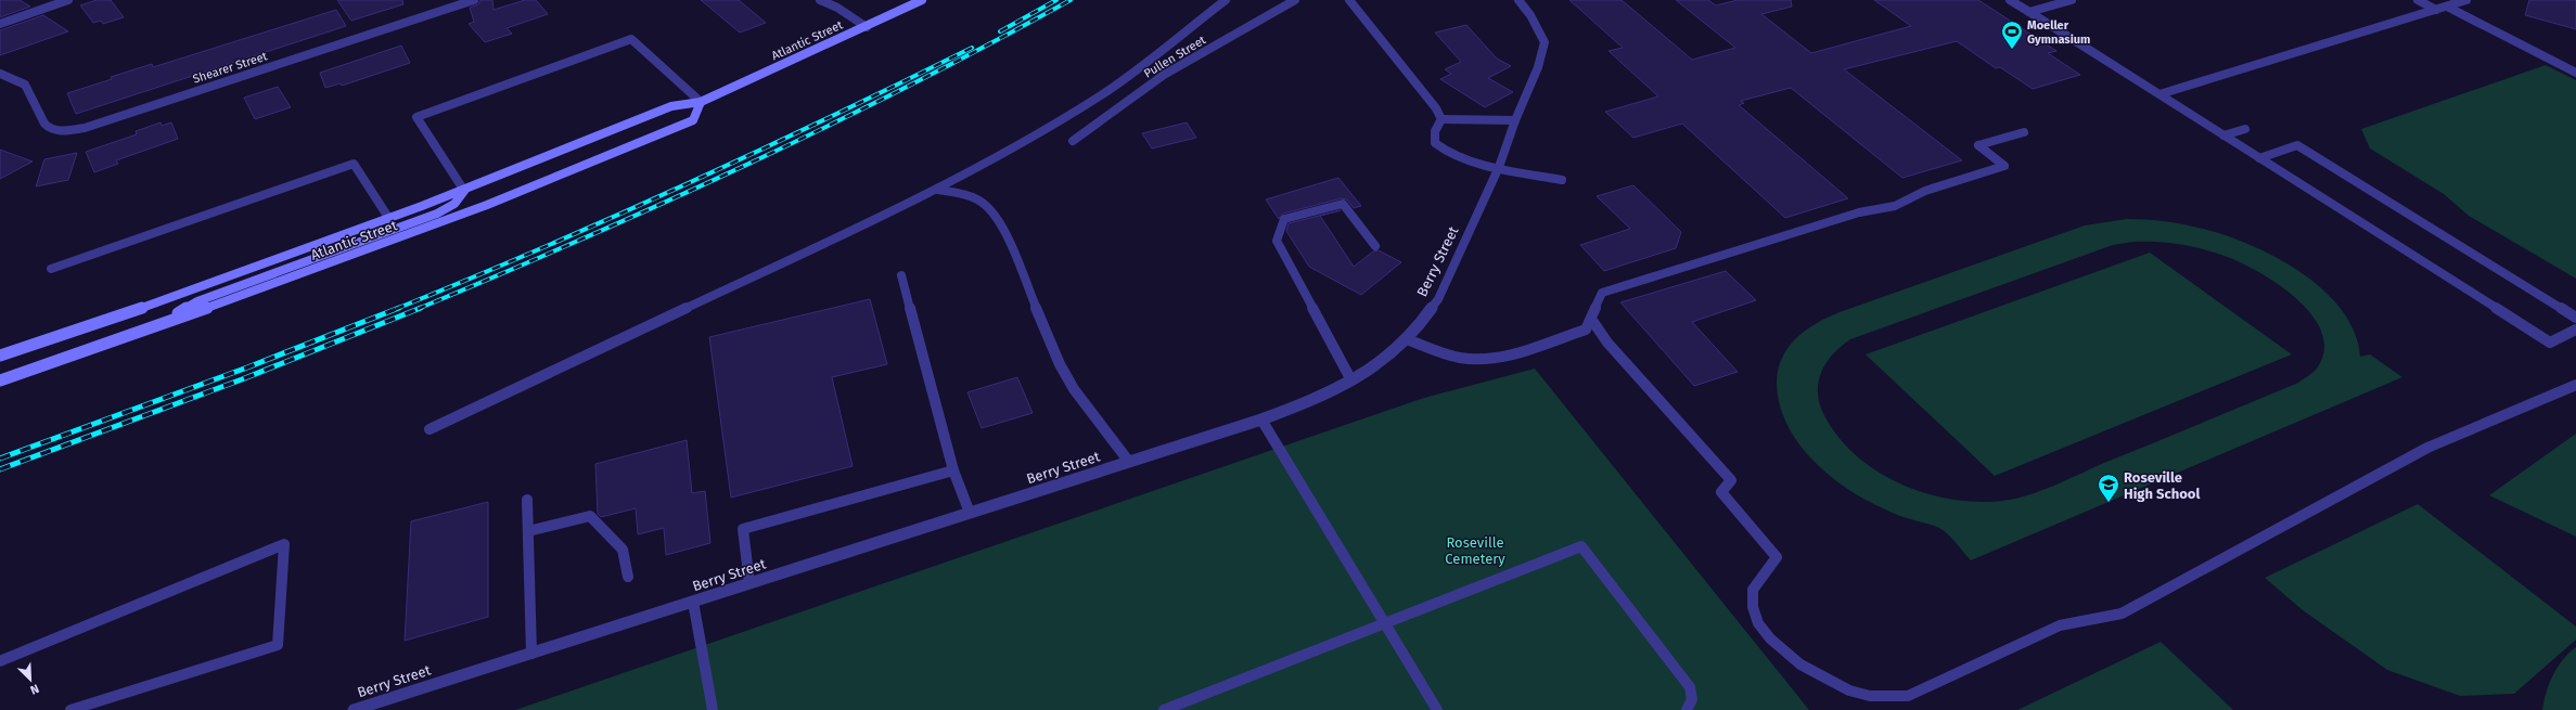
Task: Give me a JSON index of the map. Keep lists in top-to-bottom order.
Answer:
{
  "streets": {
    "main road": ["Atlantic Street"],
    "street": ["Pullen Street", "Shearer Street", "Berry Street"]
  },
  "parks": ["Roseville Cemetery"],
  "places": {
    "sports": ["Moeller Gymnasium"],
    "school or university": ["Roseville High School"]
  },
  "north": "bottom right"
}
